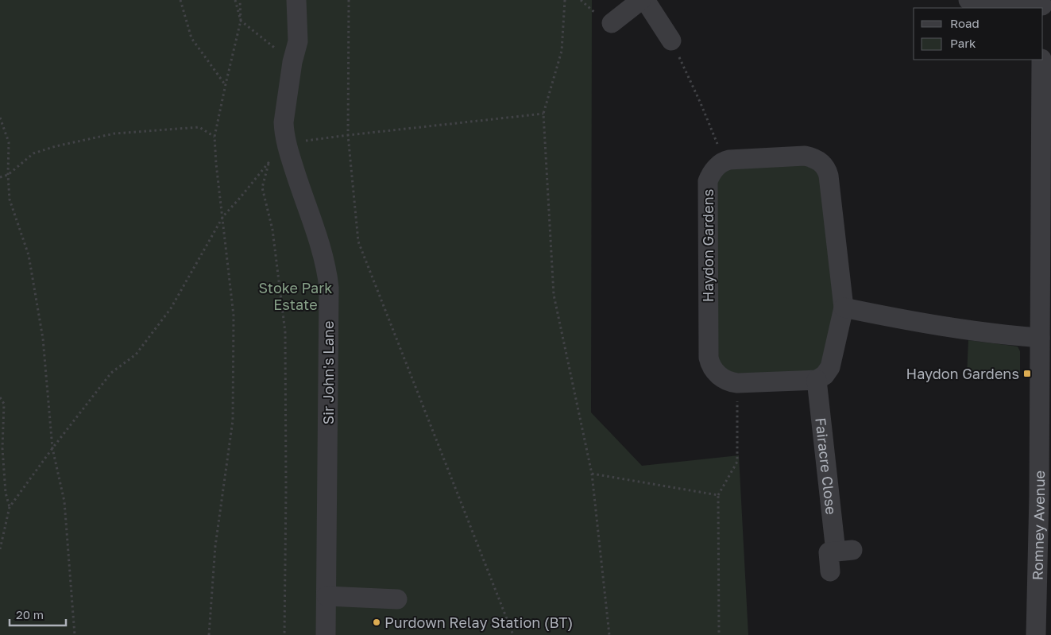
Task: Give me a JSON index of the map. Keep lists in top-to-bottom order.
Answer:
{
  "streets": {
    "street": [
      "Haydon Gardens",
      "Sir John's Lane",
      "Fairacre Close",
      "Romney Avenue"
    ]
  },
  "crossings": [
    ["Haydon Gardens", "Fairacre Close"]
  ],
  "parks": ["Stoke Park Estate"],
  "places": {
    "transit": ["Haydon Gardens"],
    "other": ["Purdown Relay Station (BT)"]
  },
  "legend": ["Road", "Park"],
  "scale_bar": "20 m"
}
